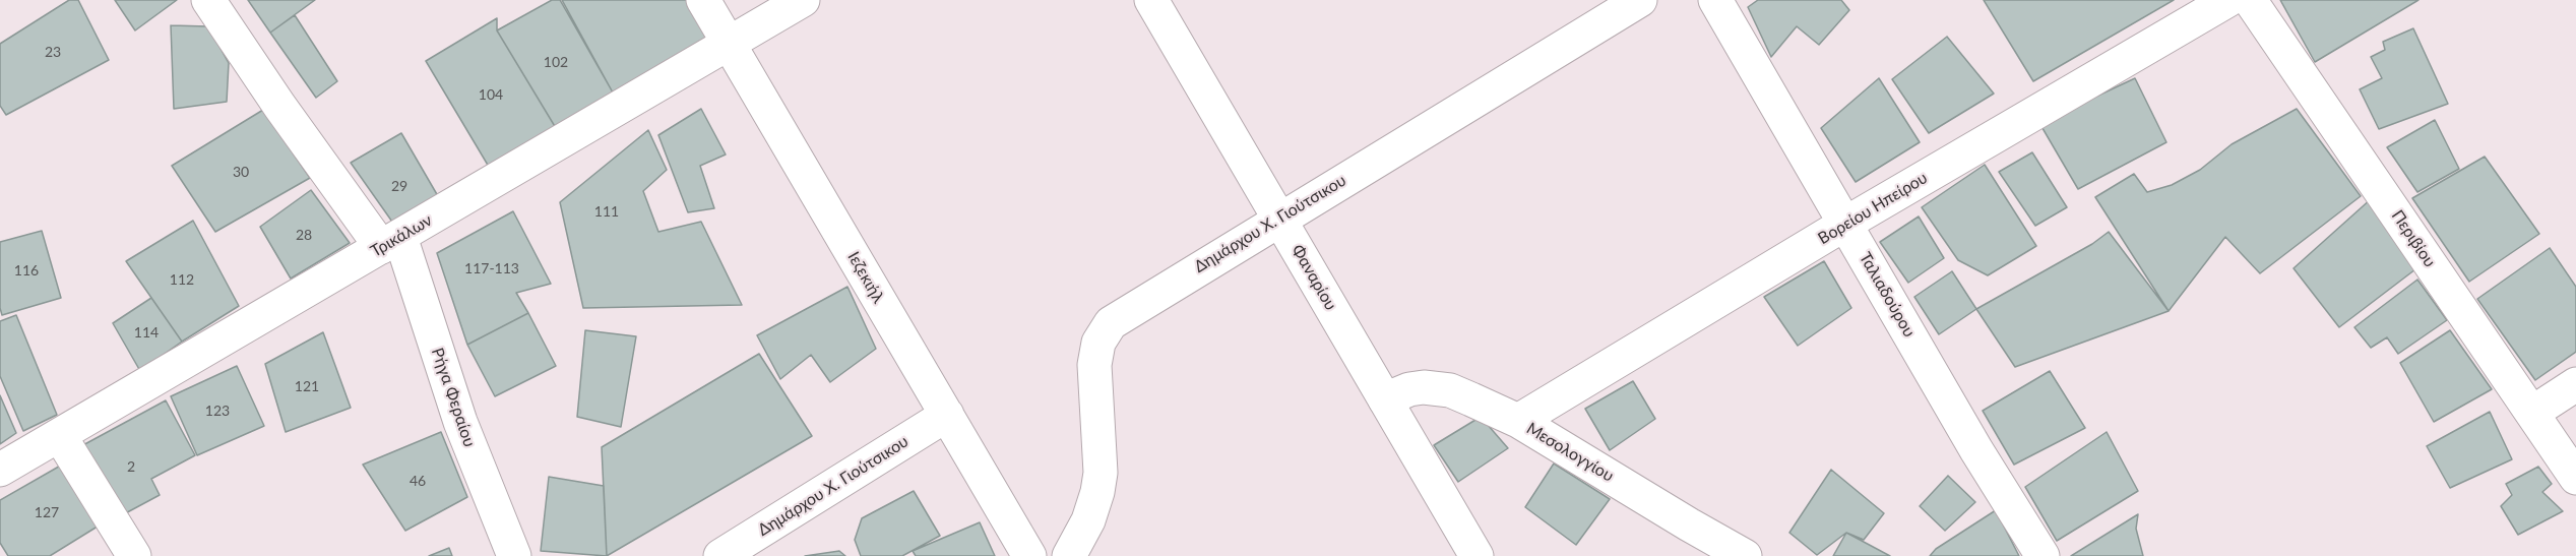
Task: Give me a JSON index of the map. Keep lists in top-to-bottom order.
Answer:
{
  "streets": {
    "street": [
      "Βορείου Ηπείρου",
      "Δημάρχου Χ. Γιούτσικου",
      "Τρικάλων",
      "Περιβίου",
      "Ιεζεκιήλ",
      "Φαναρίου",
      "Ταλιαδούρου",
      "Ρήγα Φεραίου",
      "Μεσολογγίου"
    ]
  },
  "crossings": [
    ["Βορείου Ηπείρου", "Ταλιαδούρου"],
    ["Βορείου Ηπείρου", "Μεσολογγίου"],
    ["Δημάρχου Χ. Γιούτσικου", "Ιεζεκιήλ"],
    ["Δημάρχου Χ. Γιούτσικου", "Φαναρίου"],
    ["Τρικάλων", "Ιεζεκιήλ"],
    ["Τρικάλων", "Ρήγα Φεραίου"],
    ["Φαναρίου", "Μεσολογγίου"]
  ],
  "house_numbers": [
    "23",
    "102",
    "104",
    "30",
    "29",
    "111",
    "28",
    "117-113",
    "116",
    "112",
    "114",
    "121",
    "123",
    "2",
    "46",
    "127"
  ]
}
